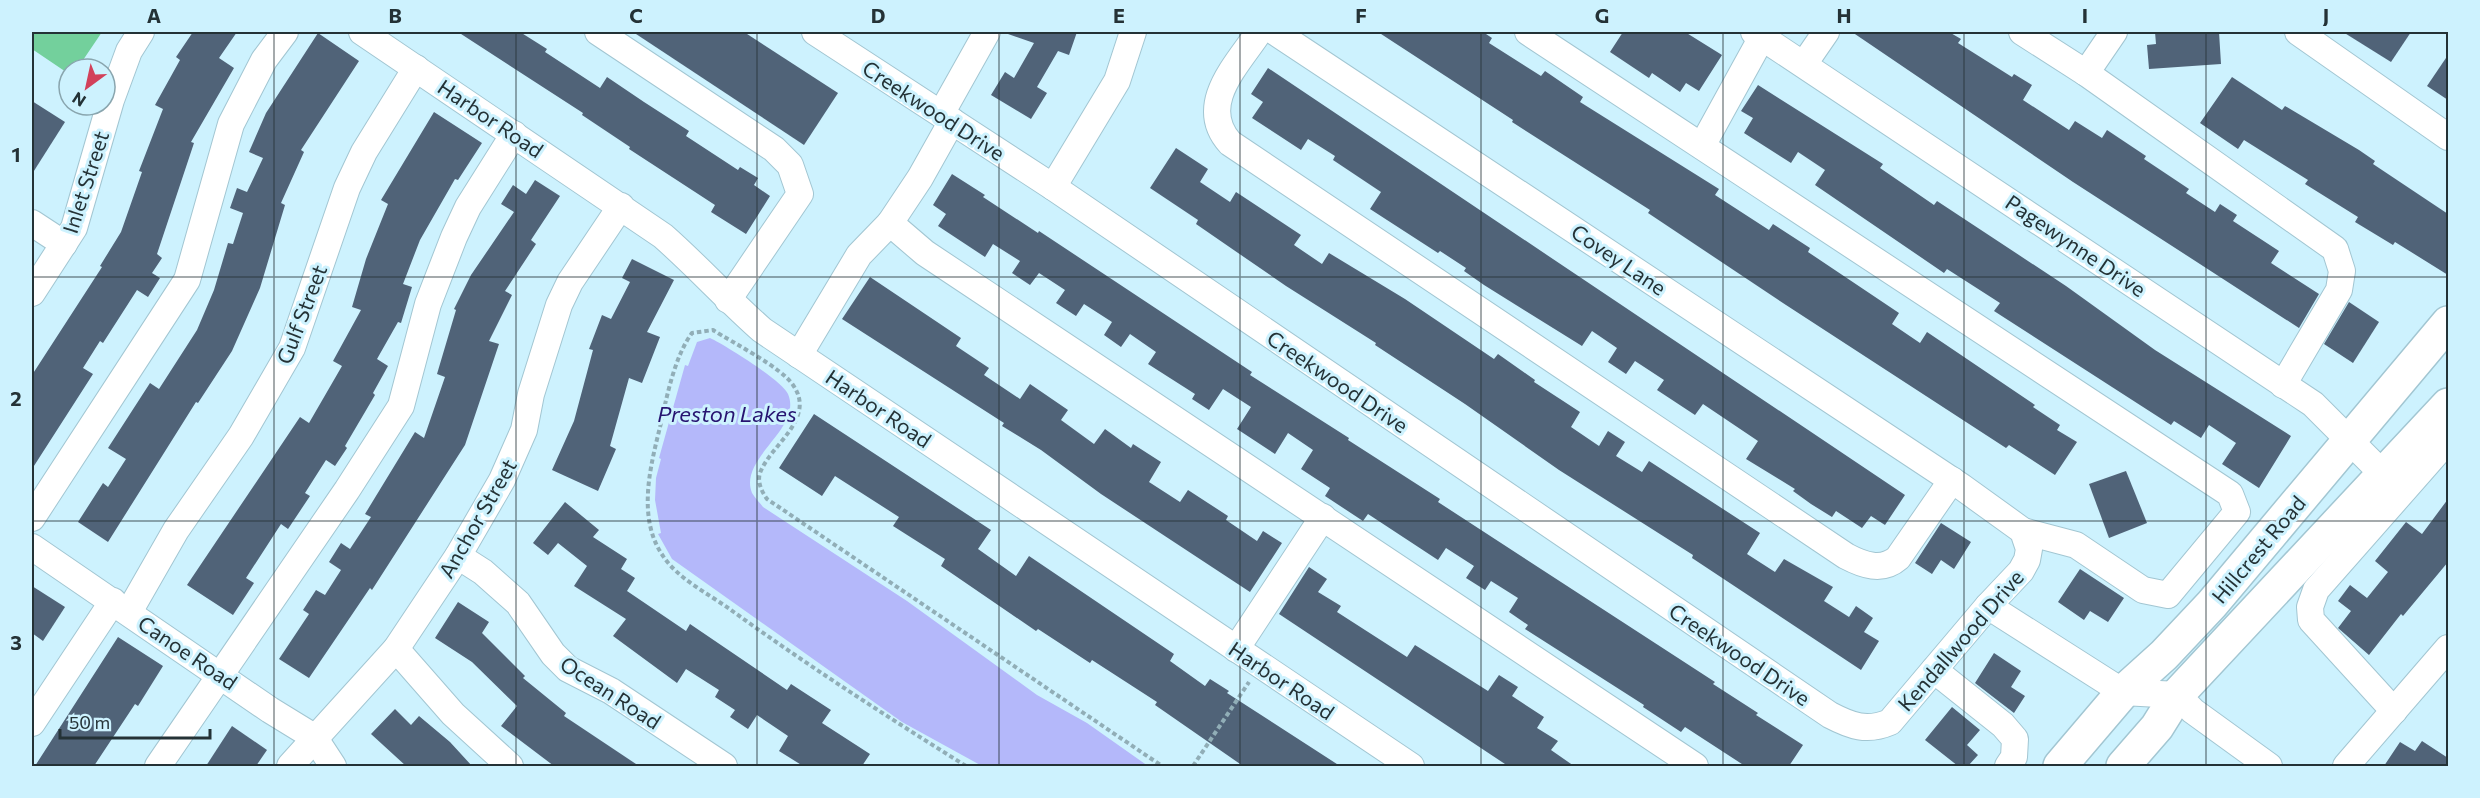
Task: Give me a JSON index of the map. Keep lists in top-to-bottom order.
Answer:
{
  "streets": {
    "main road": ["Hillcrest Road"],
    "street": [
      "Creekwood Drive",
      "Harbor Road",
      "Inlet Street",
      "Pagewynne Drive",
      "Covey Lane",
      "Gulf Street",
      "Anchor Street",
      "Kendallwood Drive",
      "Canoe Road",
      "Ocean Road"
    ]
  },
  "crossings": [
    ["Creekwood Drive", "Kendallwood Drive"],
    ["Harbor Road", "Gulf Street"],
    ["Harbor Road", "Anchor Street"],
    ["Pagewynne Drive", "Hillcrest Road"],
    ["Gulf Street", "Canoe Road"],
    ["Anchor Street", "Canoe Road"],
    ["Anchor Street", "Ocean Road"]
  ],
  "water": ["Preston Lakes"],
  "scale_bar": "50 m",
  "north": "bottom left",
  "grid": {
    "columns": [
      "A",
      "B",
      "C",
      "D",
      "E",
      "F",
      "G",
      "H",
      "I",
      "J"
    ],
    "rows": ["1", "2", "3"]
  }
}
